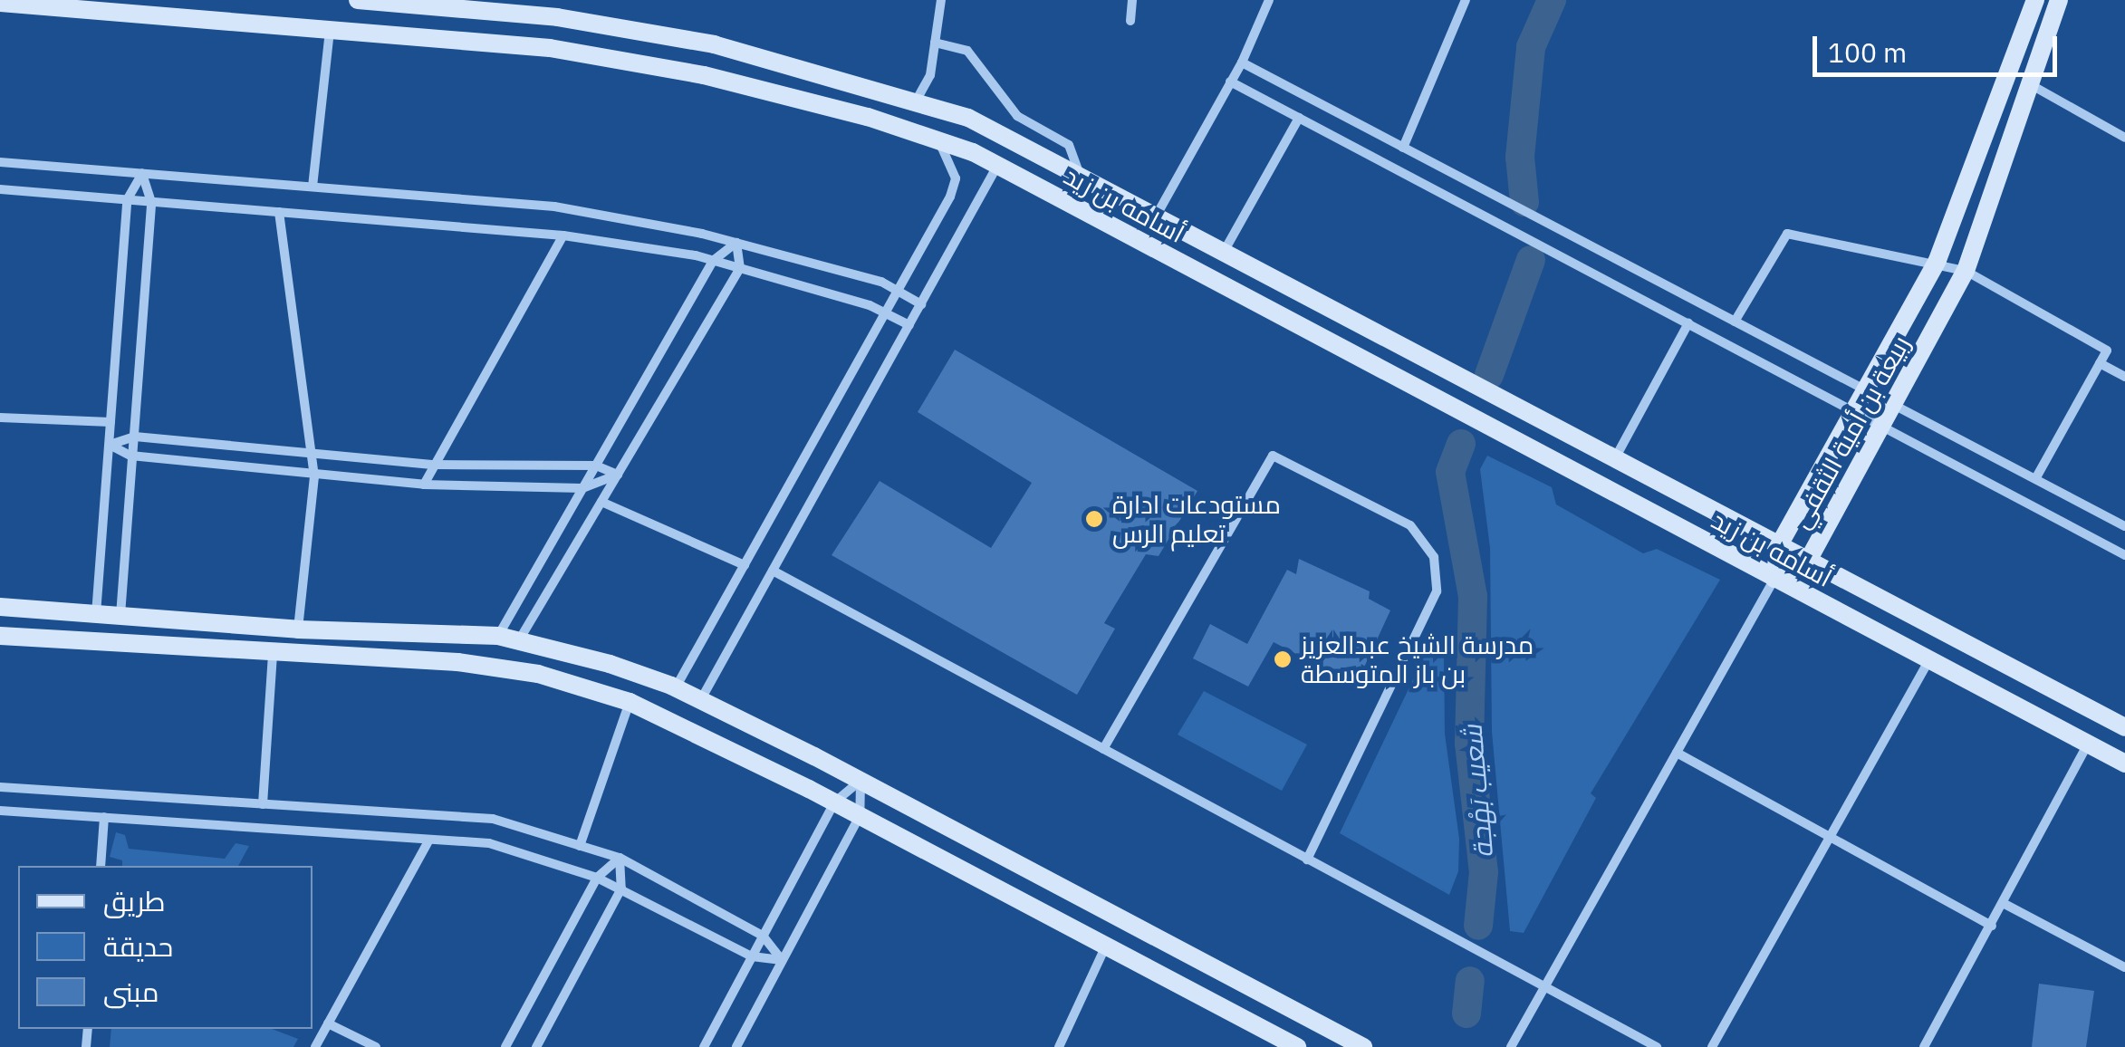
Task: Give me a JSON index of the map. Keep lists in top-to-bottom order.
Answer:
{
  "streets": {
    "street": ["أسامه بن زيد", "ربيعة بن أمية الثقفي"]
  },
  "crossings": [
    ["أسامه بن زيد", "ربيعة بن أمية الثقفي"]
  ],
  "water": ["شعيب بَهْجة"],
  "places": ["مستودعات ادارة تعليم الرس", "مدرسة الشيخ عبدالعزيز بن باز المتوسطة"],
  "legend": ["طريق", "حديقة", "مبنى"],
  "scale_bar": "100 m"
}
